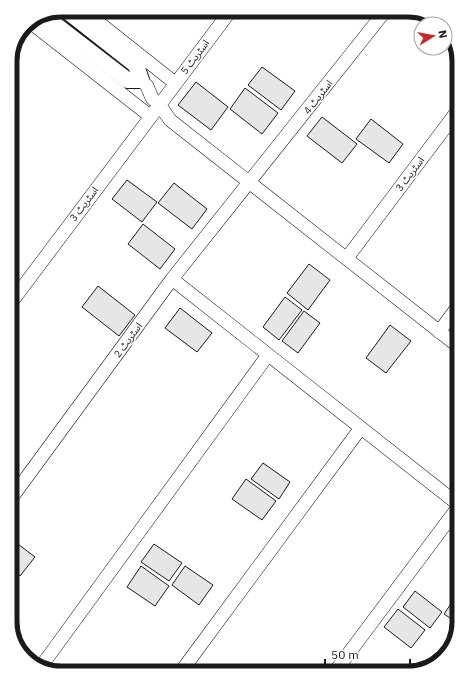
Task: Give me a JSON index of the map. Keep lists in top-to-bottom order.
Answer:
{
  "streets": {
    "street": [
      "اسٹریٹ 5",
      "اسٹریٹ 4",
      "اسٹریٹ 3",
      "اسٹریٹ 2"
    ]
  },
  "crossings": [
    ["اسٹریٹ 5", "اسٹریٹ 3"],
    ["اسٹریٹ 4", "اسٹریٹ 2"]
  ],
  "scale_bar": "50 m",
  "north": "right"
}
